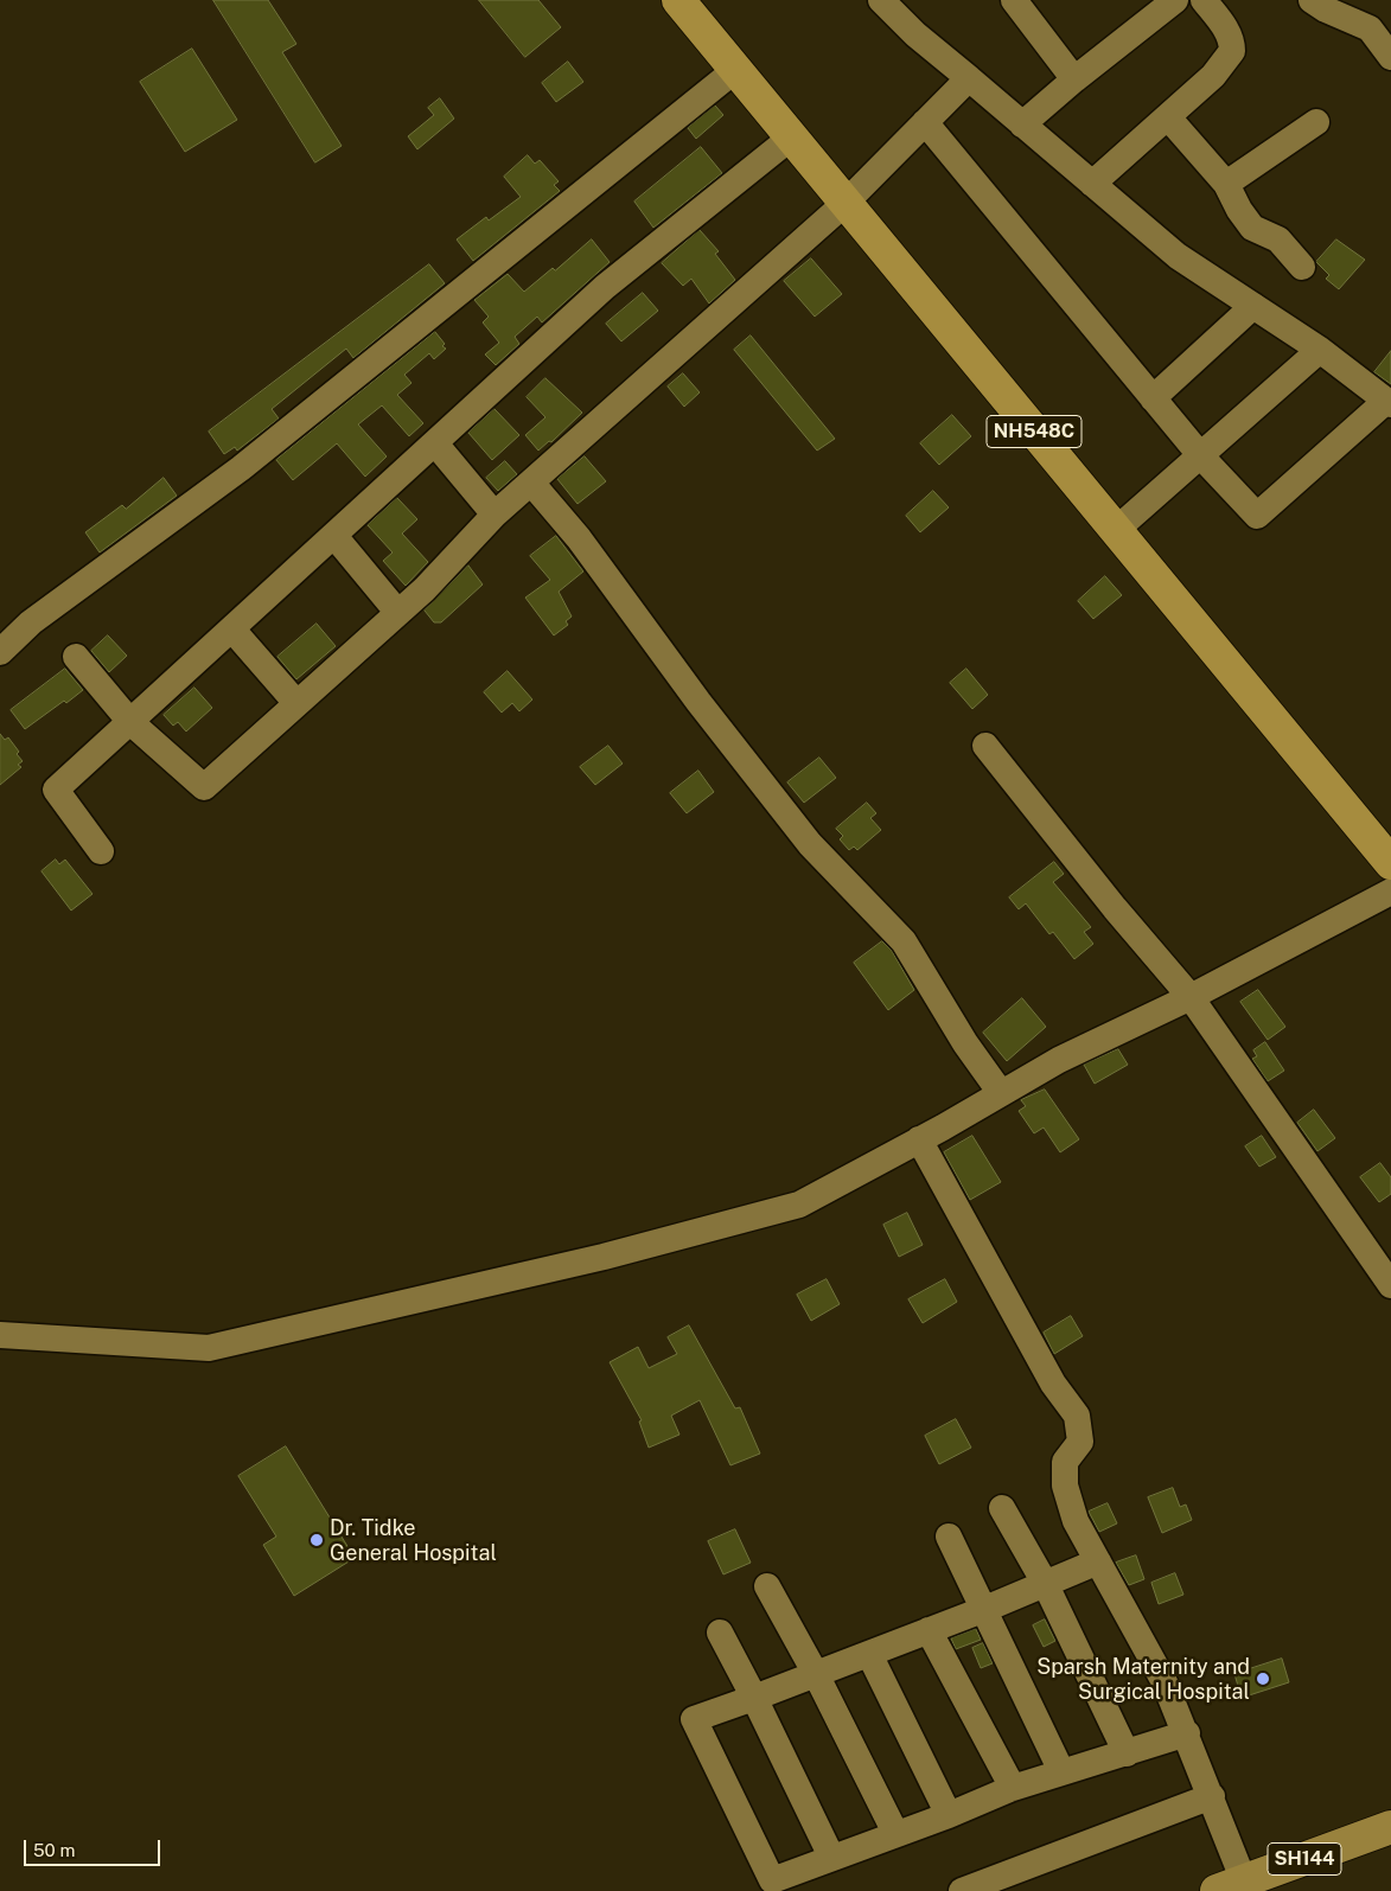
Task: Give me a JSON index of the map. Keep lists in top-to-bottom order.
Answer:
{
  "streets": {
    "highway": ["NH548C"],
    "main road": ["SH144"]
  },
  "places": ["Dr. Tidke General Hospital", "Sparsh Maternity and Surgical Hospital"],
  "scale_bar": "50 m"
}
